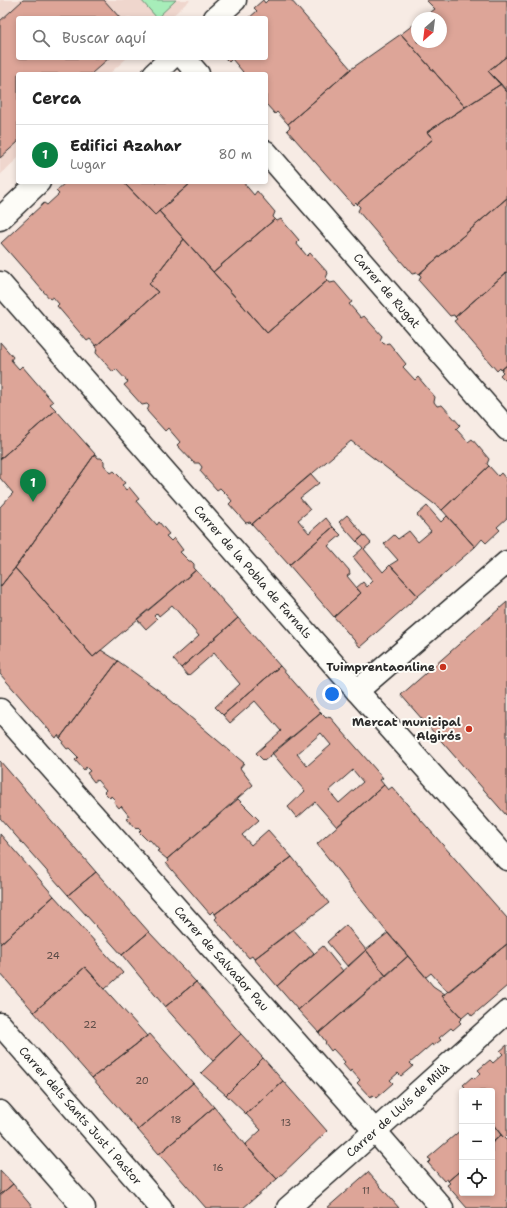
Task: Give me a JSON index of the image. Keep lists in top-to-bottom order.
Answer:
{
  "streets": {
    "street": [
      "Carrer de Rugat",
      "Carrer de la Pobla de Farnals",
      "Carrer de Salvador Pau",
      "Carrer de Lluís de Milà",
      "Carrer dels Sants Just i Pastor"
    ]
  },
  "crossings": [
    ["Carrer de Salvador Pau", "Carrer de Lluís de Milà"]
  ],
  "places": ["Tuimprentaonline", "Mercat municipal Algirós"],
  "house_numbers": [
    "24",
    "22",
    "20",
    "18",
    "13",
    "16",
    "11"
  ],
  "north": "bottom left",
  "page": {
    "search": "Buscar aquí",
    "heading": "Cerca",
    "list": [
      {
        "mark": "1",
        "name": "Edifici Azahar",
        "note": "Lugar",
        "value": "80 m"
      }
    ],
    "pins": "1",
    "map_buttons": ["+", "−"]
  }
}
